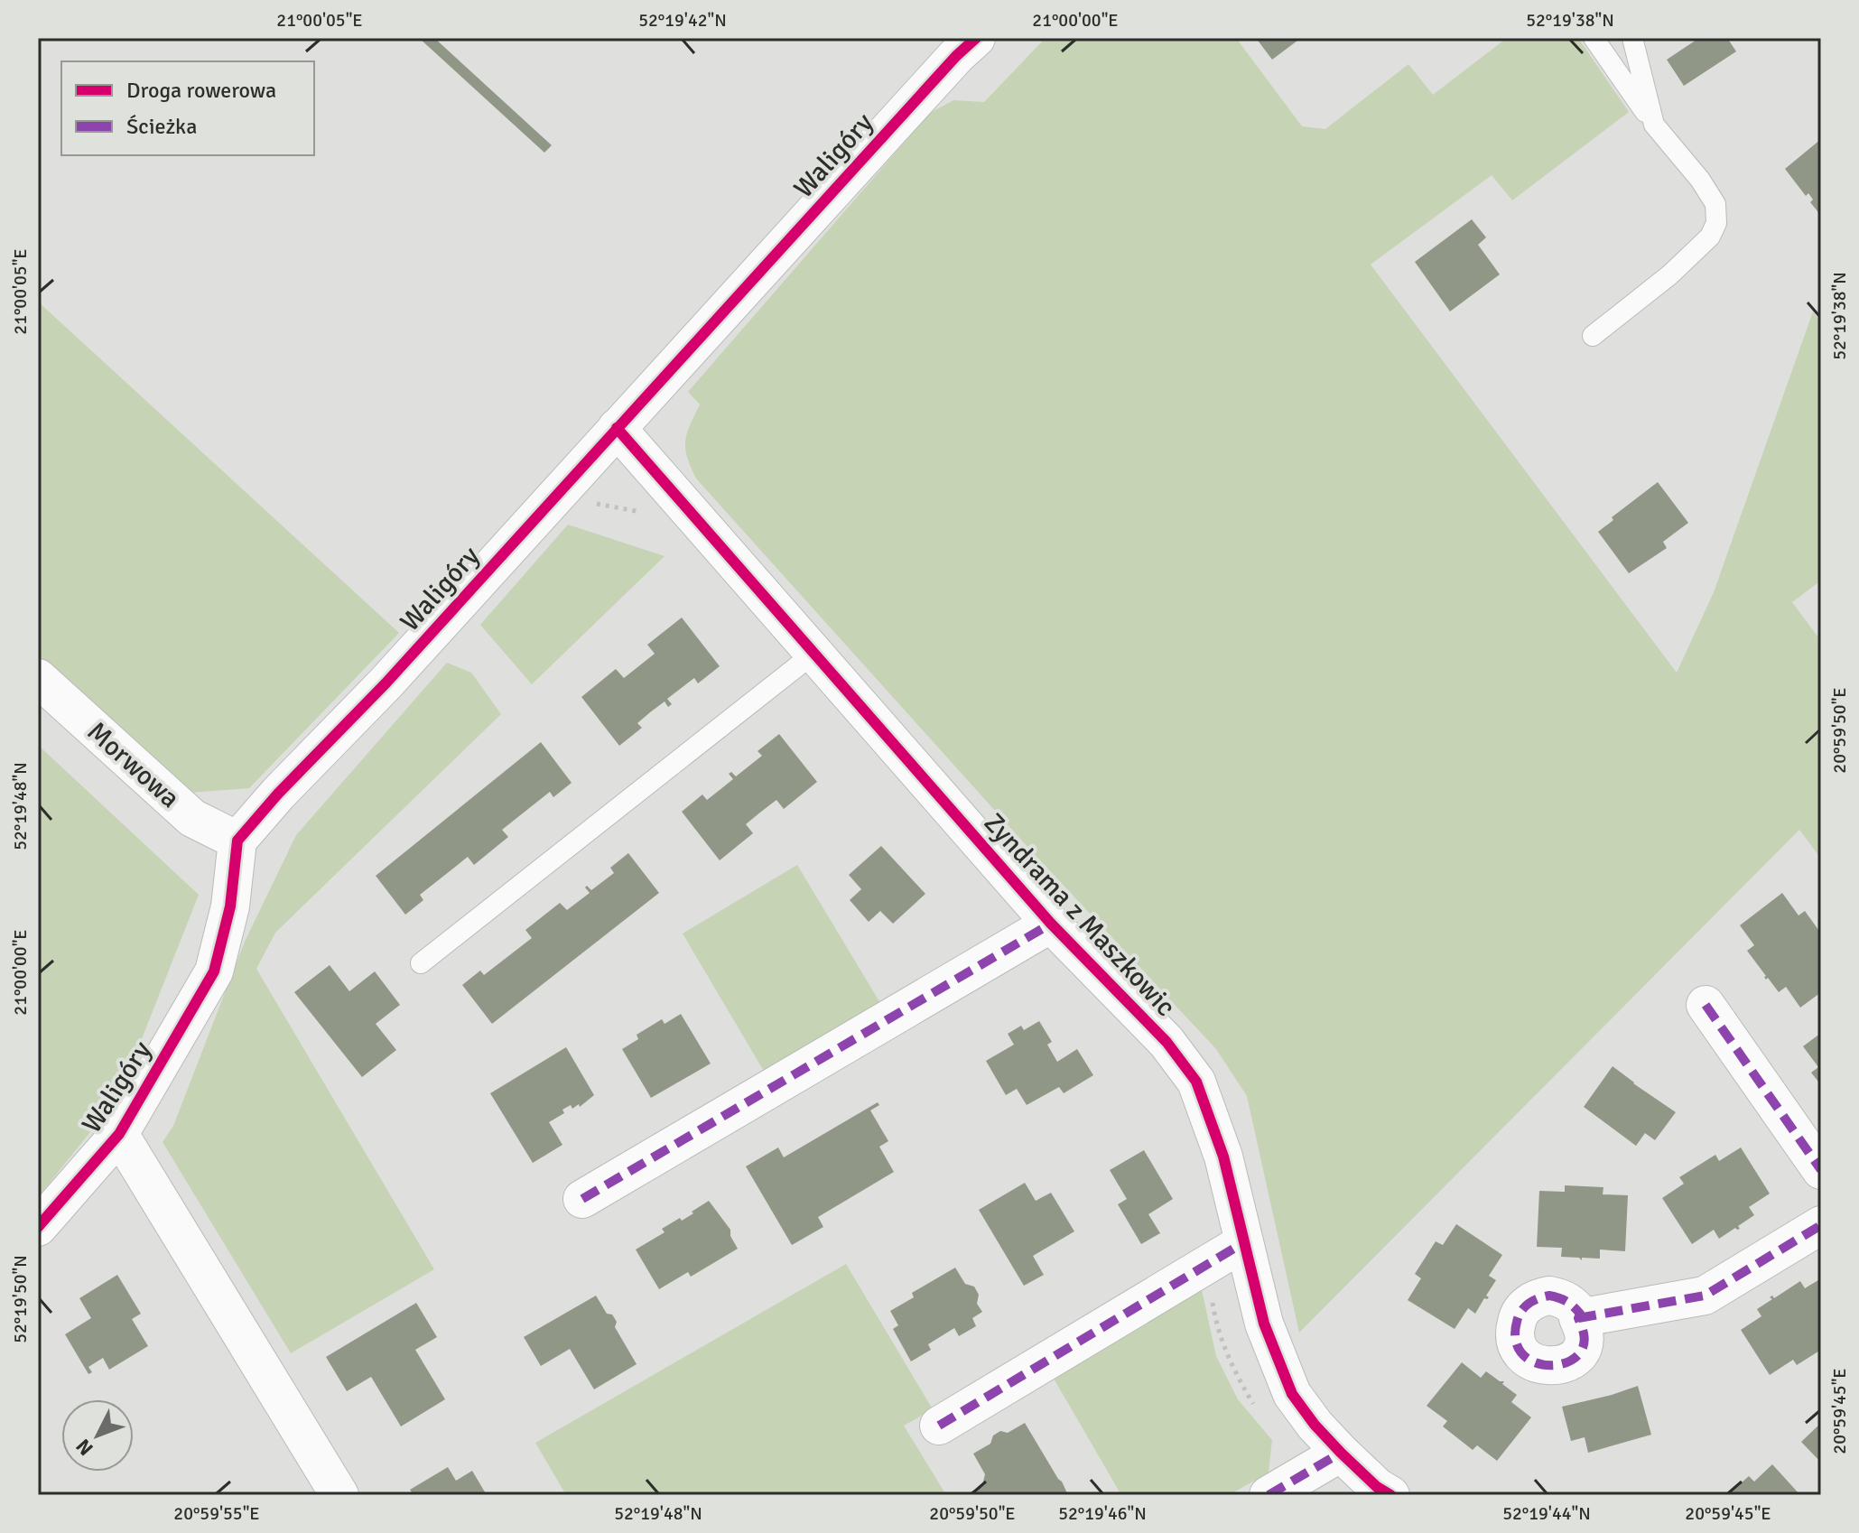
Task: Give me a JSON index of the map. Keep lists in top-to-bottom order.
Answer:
{
  "streets": {
    "street": ["Waligóry", "Morwowa", "Zyndrama z Maszkowic"]
  },
  "crossings": [
    ["Waligóry", "Morwowa"],
    ["Waligóry", "Zyndrama z Maszkowic"]
  ],
  "legend": ["Droga rowerowa", "Ścieżka"],
  "north": "bottom left",
  "coordinates": [
    "21°00'05\"E",
    "52°19'42\"N",
    "21°00'00\"E",
    "52°19'38\"N",
    "20°59'50\"E",
    "52°19'48\"N",
    "52°19'50\"N",
    "20°59'45\"E",
    "20°59'55\"E",
    "52°19'46\"N",
    "52°19'44\"N"
  ]
}
